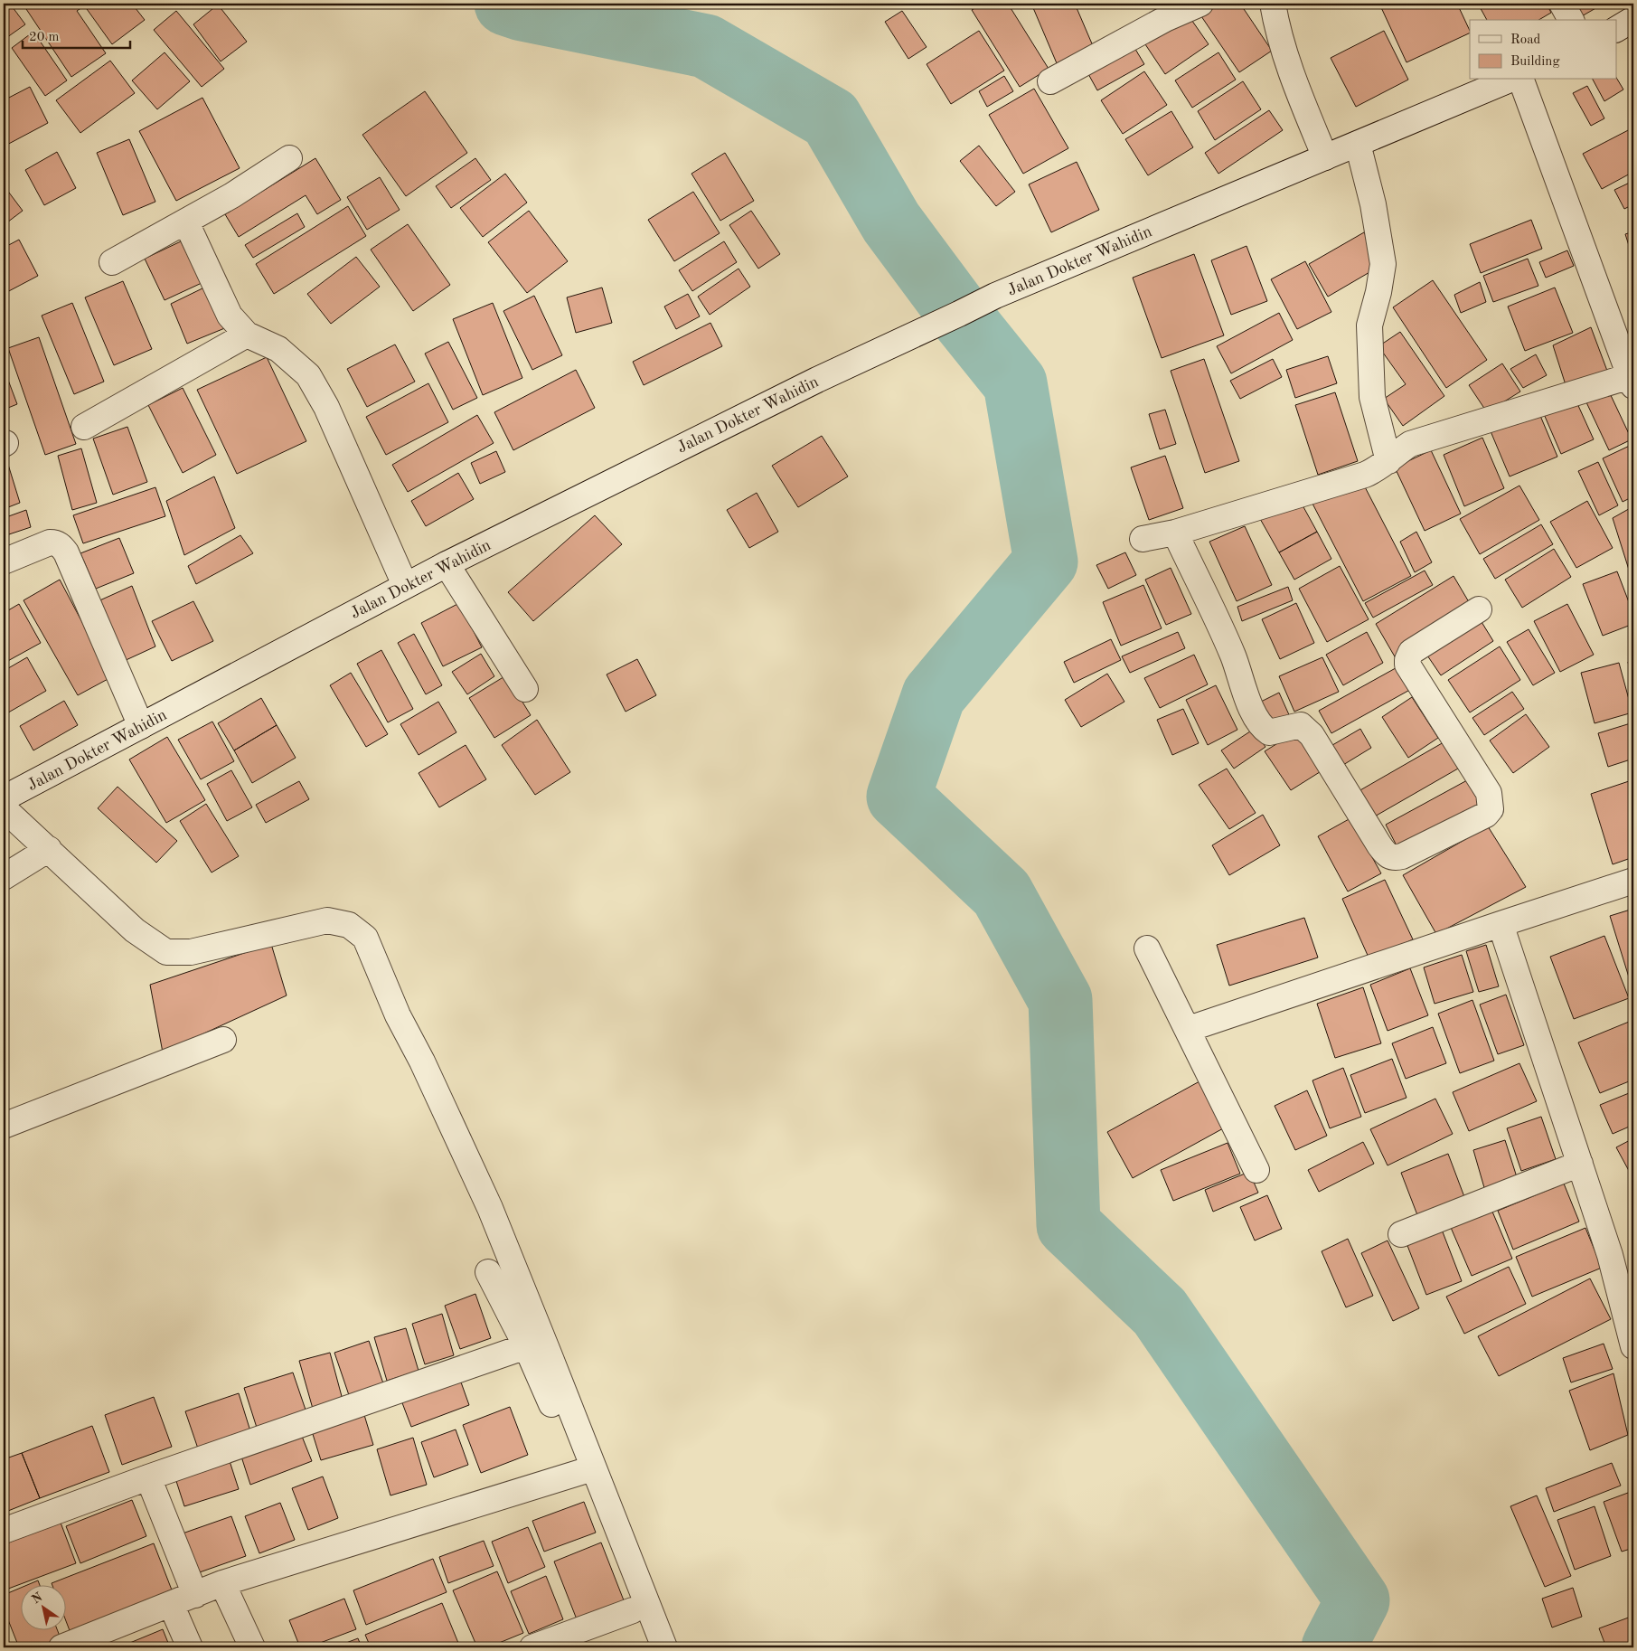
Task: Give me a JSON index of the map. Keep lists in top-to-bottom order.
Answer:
{
  "streets": {
    "street": ["Jalan Dokter Wahidin"]
  },
  "legend": ["Road", "Building"],
  "scale_bar": "20 m",
  "north": "top left"
}
